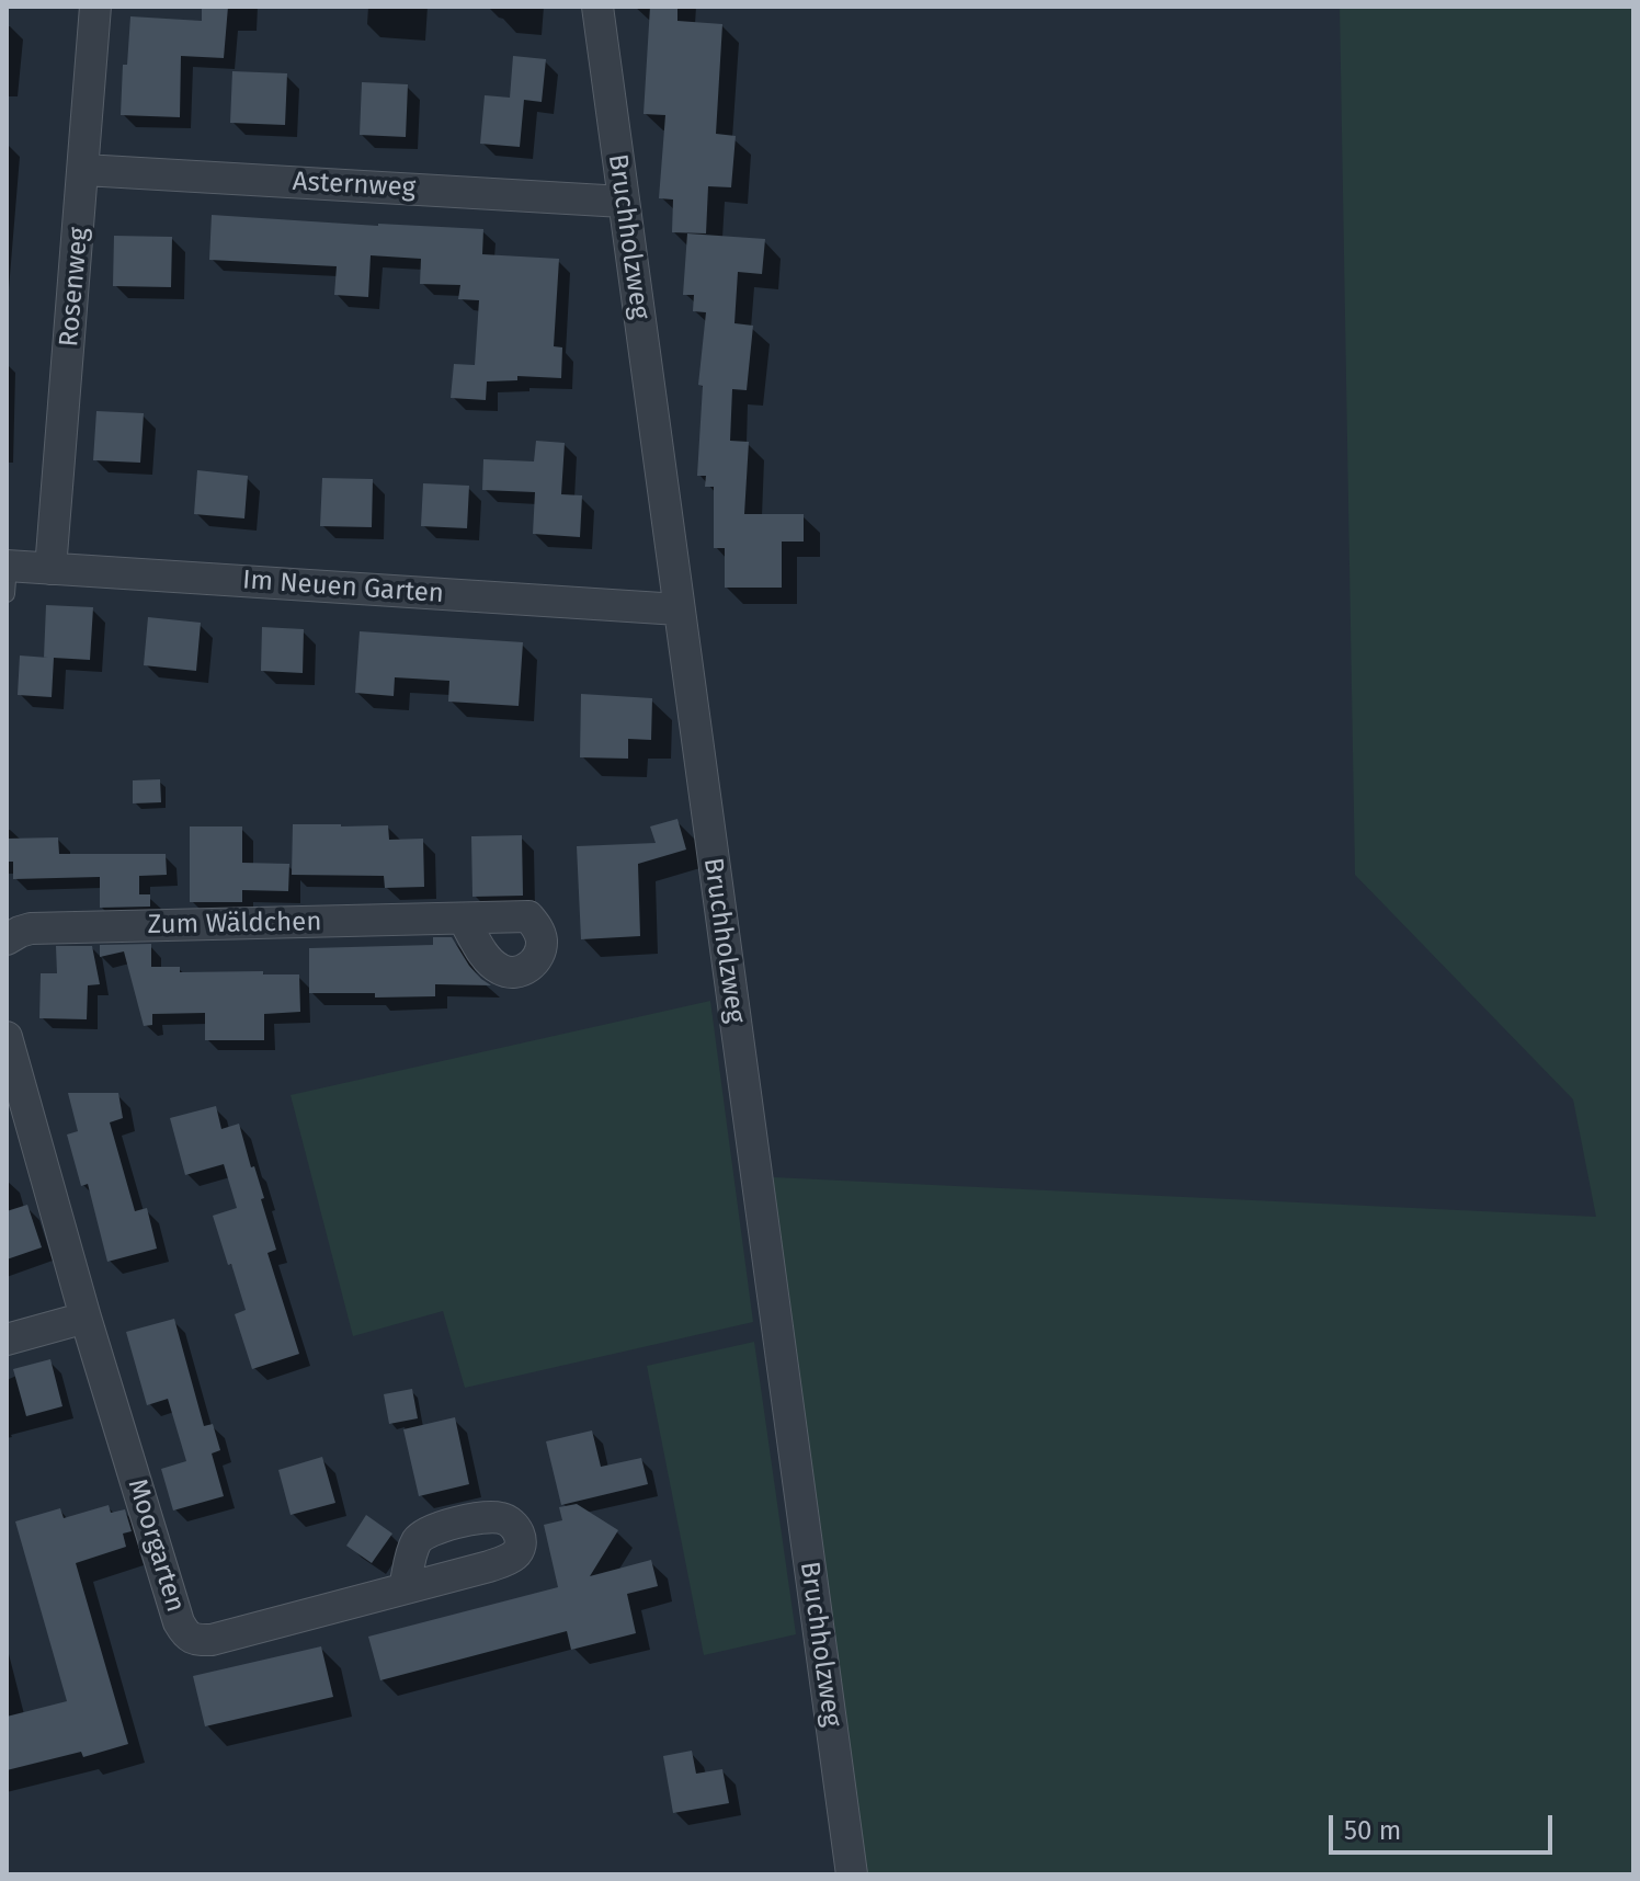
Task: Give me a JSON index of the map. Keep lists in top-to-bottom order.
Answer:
{
  "streets": {
    "street": [
      "Asternweg",
      "Bruchholzweg",
      "Rosenweg",
      "Im Neuen Garten",
      "Zum Wäldchen",
      "Moorgarten"
    ]
  },
  "crossings": [
    ["Asternweg", "Bruchholzweg"],
    ["Asternweg", "Rosenweg"],
    ["Bruchholzweg", "Im Neuen Garten"],
    ["Rosenweg", "Im Neuen Garten"]
  ],
  "scale_bar": "50 m"
}
